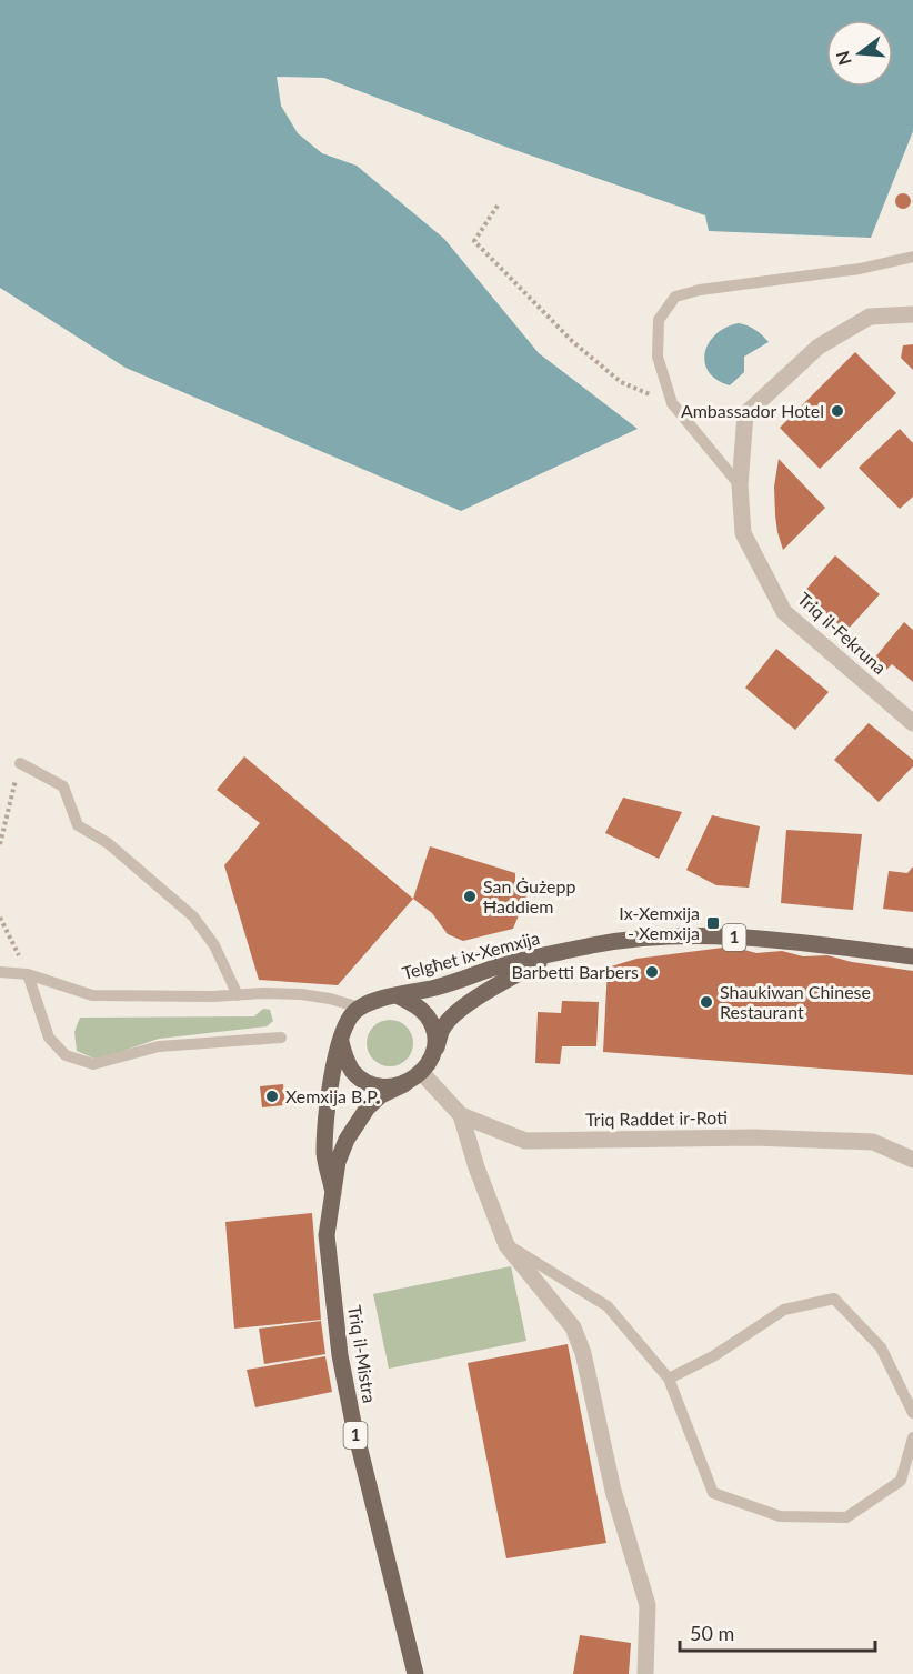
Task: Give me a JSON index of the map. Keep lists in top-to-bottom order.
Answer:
{
  "streets": {
    "main road": ["1", "Telgħet ix-Xemxija", "Triq il-Mistra"],
    "street": ["Triq il-Fekruna", "Triq Raddet ir-Roti"]
  },
  "crossings": [
    ["1", "Telgħet ix-Xemxija"],
    ["1", "Triq Raddet ir-Roti"],
    ["1", "Triq il-Mistra"],
    ["Telgħet ix-Xemxija", "Triq Raddet ir-Roti"],
    ["Telgħet ix-Xemxija", "Triq il-Mistra"],
    ["Triq Raddet ir-Roti", "Triq il-Mistra"]
  ],
  "places": {
    "other": [
      "Ambassador Hotel",
      "San Ġużepp Ħaddiem",
      "Barbetti Barbers",
      "Shaukiwan Chinese Restaurant",
      "Xemxija B.P."
    ],
    "transit": ["Ix-Xemxija - Xemxija"]
  },
  "scale_bar": "50 m",
  "north": "left"
}
